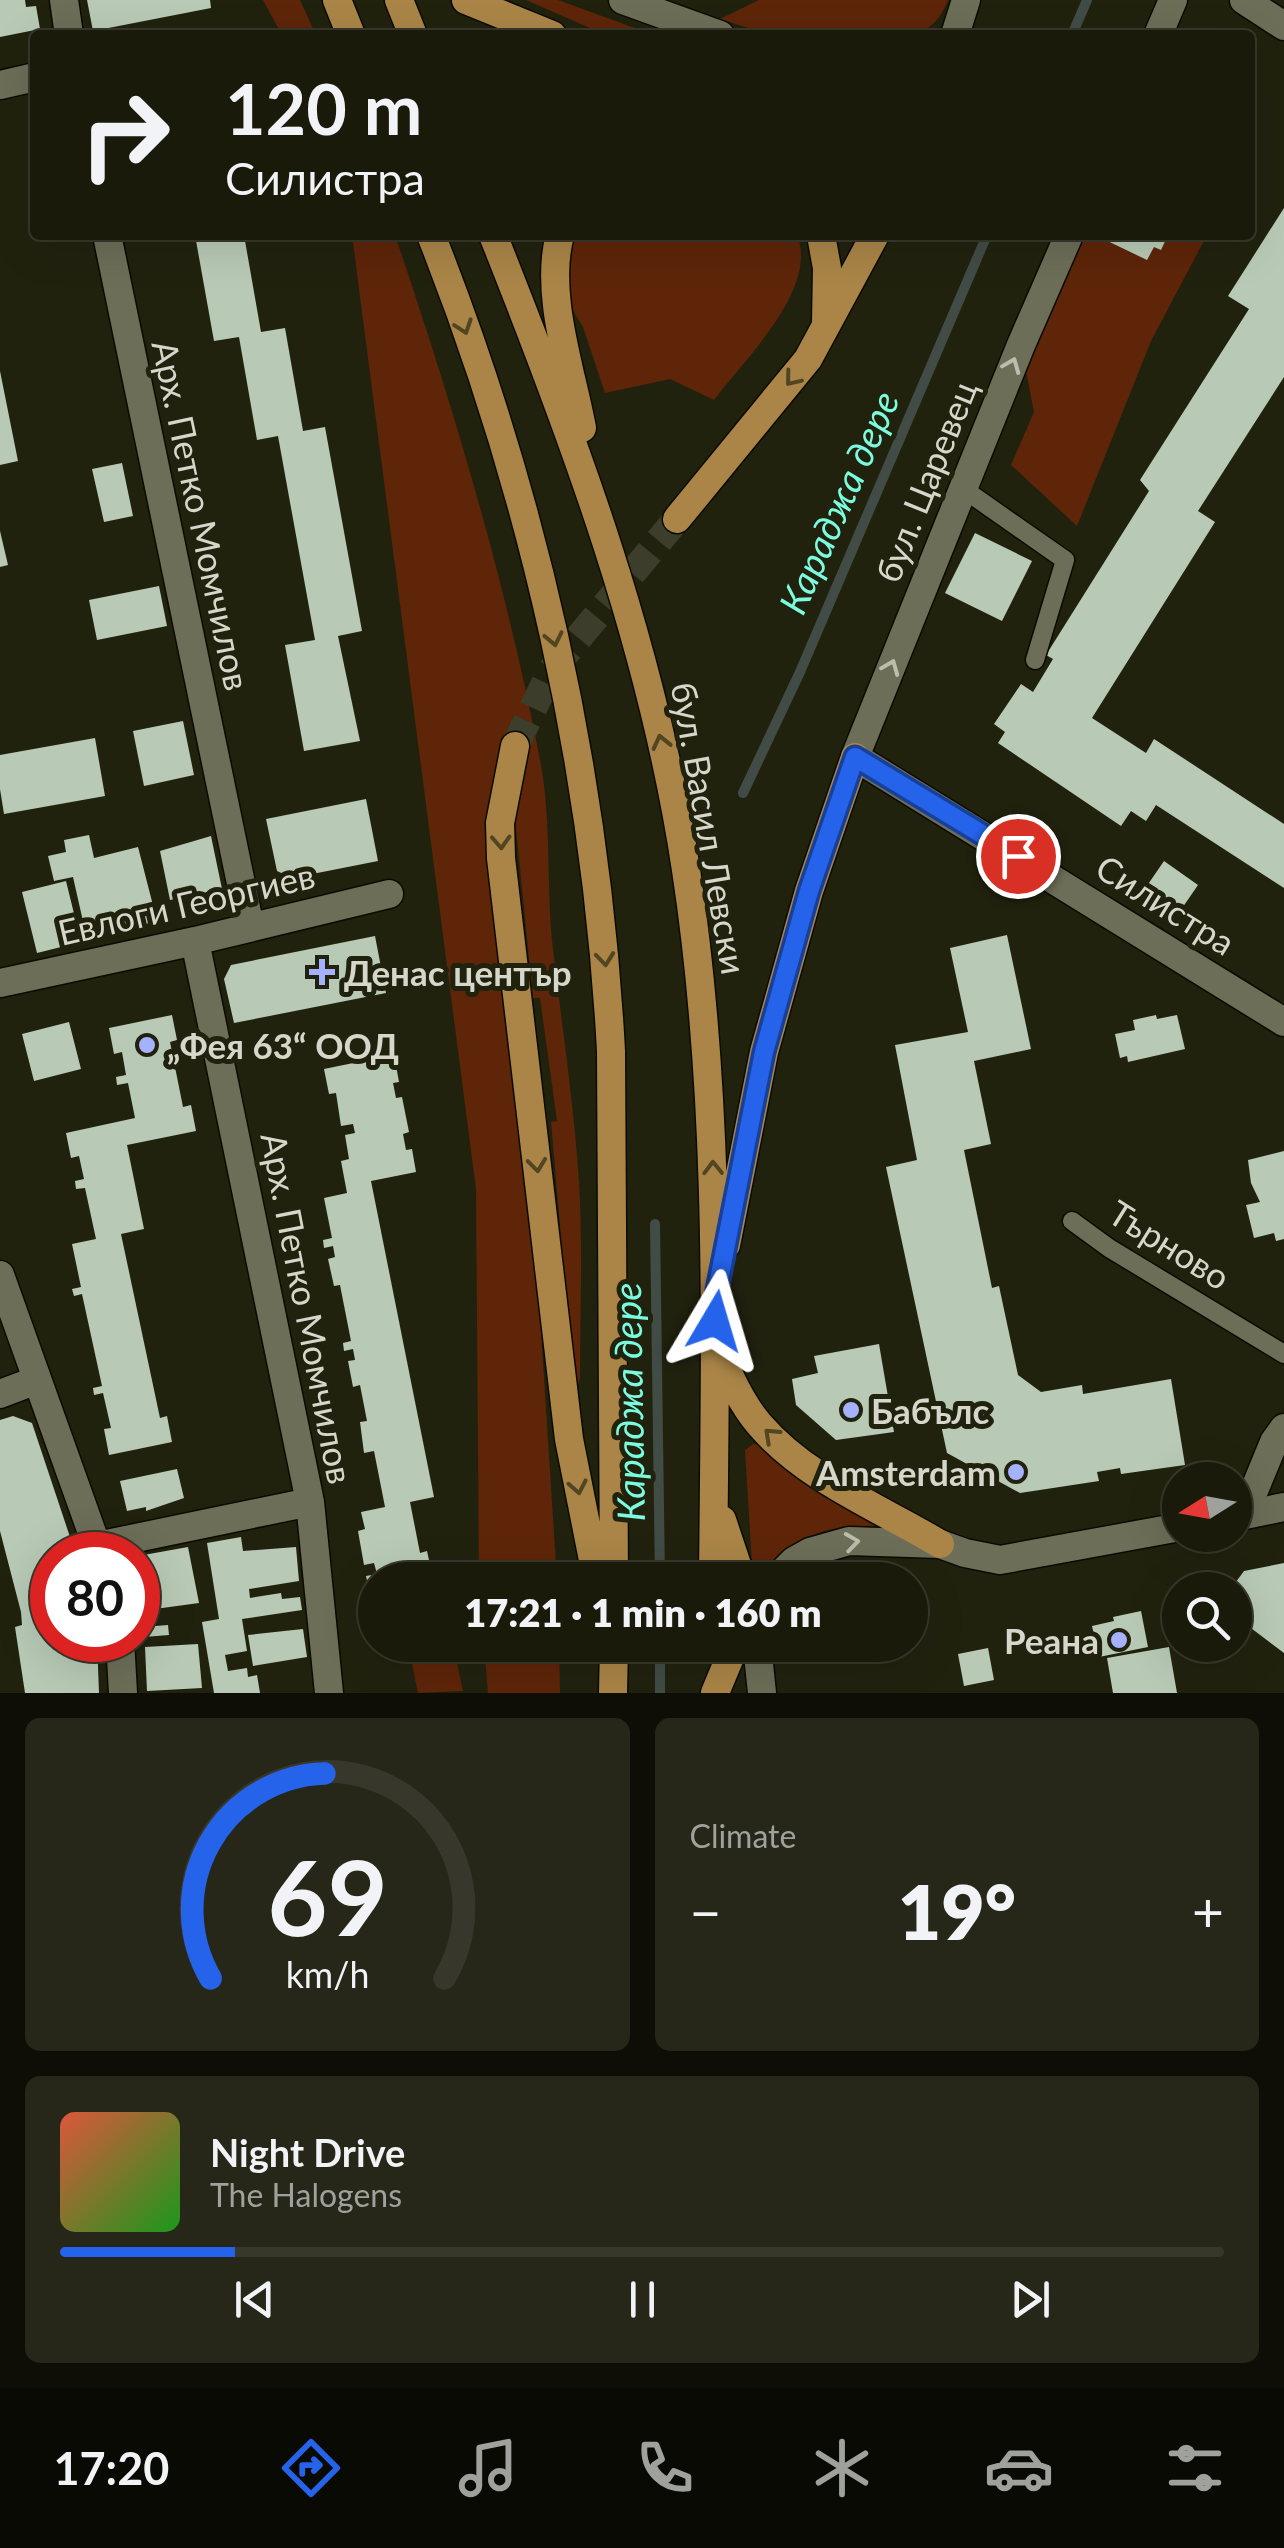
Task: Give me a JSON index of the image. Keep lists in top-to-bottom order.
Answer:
{
  "streets": {
    "highway": ["бул. Васил Левски"],
    "street": [
      "бул. Царевец",
      "Арх. Петко Момчилов",
      "Евлоги Георгиев",
      "Силистра"
    ],
    "lane": ["Търново"]
  },
  "crossings": [
    ["бул. Царевец", "Силистра"],
    ["Арх. Петко Момчилов", "Евлоги Георгиев"]
  ],
  "one_way": ["бул. Царевец"],
  "water": ["Караджа дере"],
  "places": {
    "health": ["Денас център"],
    "other": [
      "„Фея 63“ ООД",
      "Бабълс",
      "Amsterdam",
      "Реана"
    ]
  },
  "north": "left",
  "page": {
    "turn": ["120 m", "Силистра"],
    "limit": "80",
    "trip": "17:21 · 1 min · 160 m",
    "tile": "Climate",
    "heat": ["−", "19°", "+"],
    "song": ["Night Drive", "The Halogens"],
    "tabs": "17:20",
    "gauge": ["69", "km/h"]
  }
}
